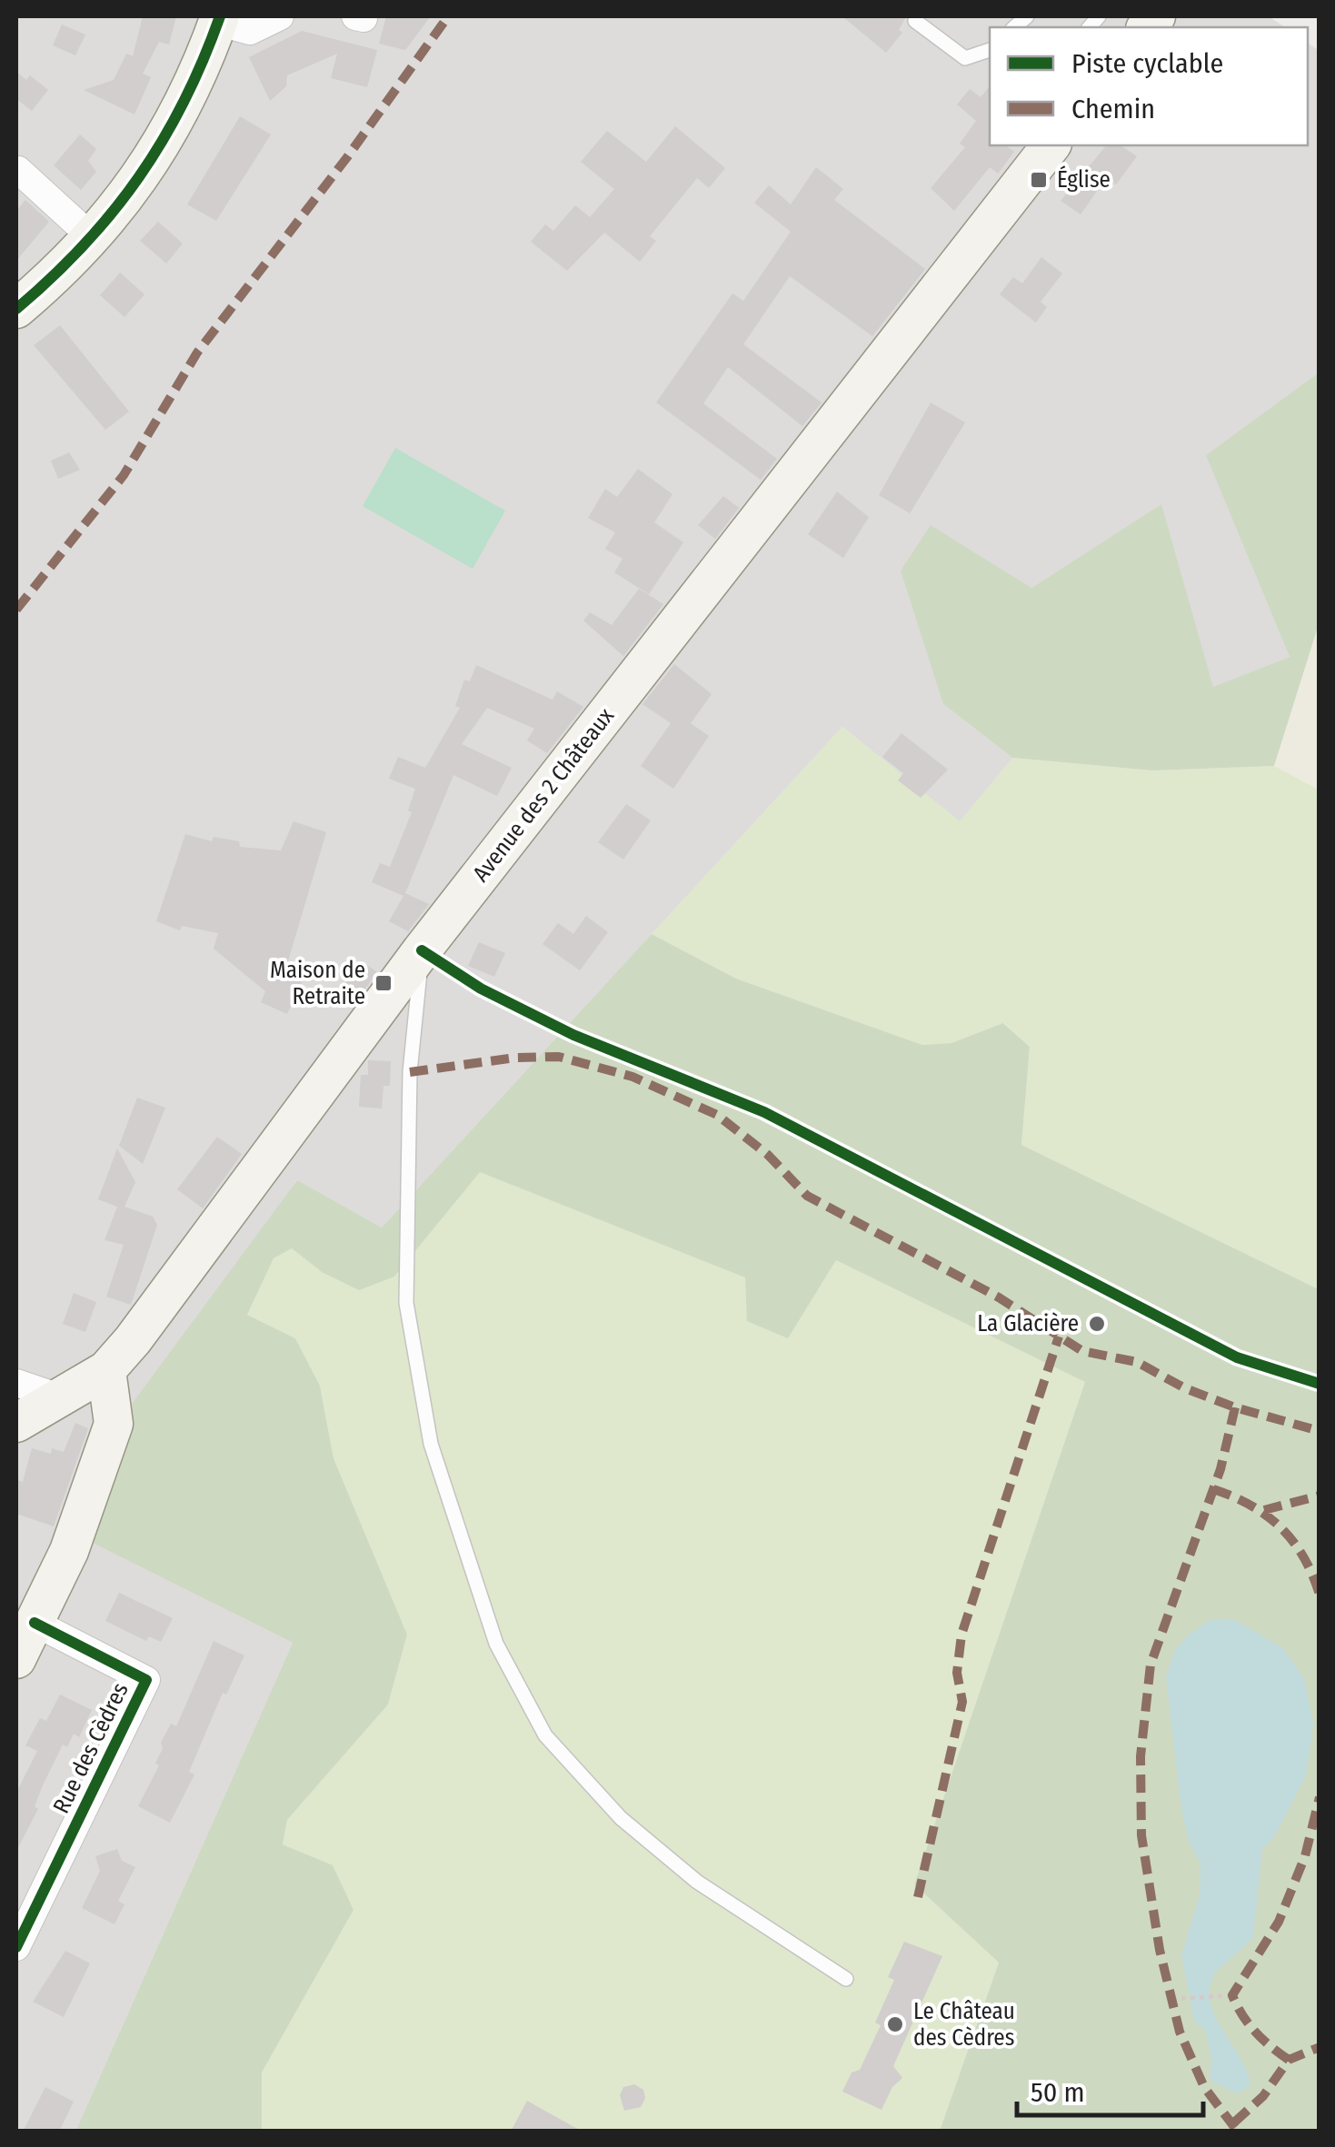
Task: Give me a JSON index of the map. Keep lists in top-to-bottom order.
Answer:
{
  "streets": {
    "main road": ["Avenue des 2 Châteaux"],
    "street": ["Rue des Cèdres"]
  },
  "places": {
    "transit": ["Église", "Maison de Retraite"],
    "other": ["La Glacière", "Le Château des Cèdres"]
  },
  "legend": ["Piste cyclable", "Chemin"],
  "scale_bar": "50 m"
}
